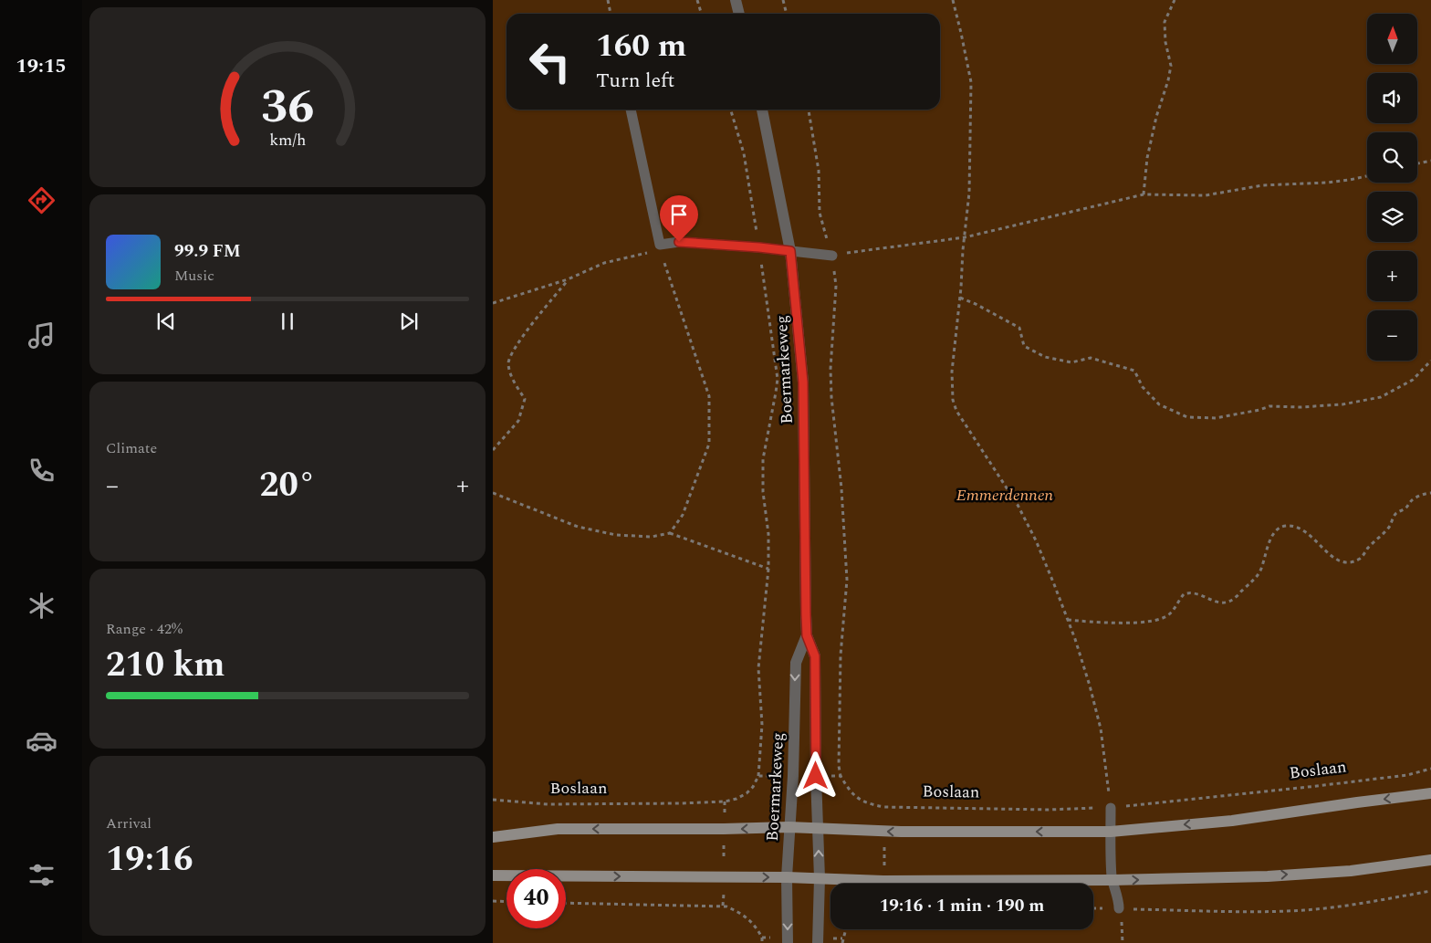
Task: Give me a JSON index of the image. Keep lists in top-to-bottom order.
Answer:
{
  "streets": {
    "street": ["Boermarkeweg"],
    "path": ["Boslaan"]
  },
  "parks": ["Emmerdennen"],
  "north": "top",
  "page": {
    "tabs": "19:15",
    "map_buttons": ["+", "−"],
    "turn": ["160 m", "Turn left"],
    "song": ["99.9 FM", "Music"],
    "tile": [
      "Climate",
      ["Range · 42%", "210 km"],
      ["Arrival", "19:16"]
    ],
    "heat": ["−", "20°", "+"],
    "limit": "40",
    "trip": "19:16 · 1 min · 190 m",
    "gauge": ["36", "km/h"]
  }
}
